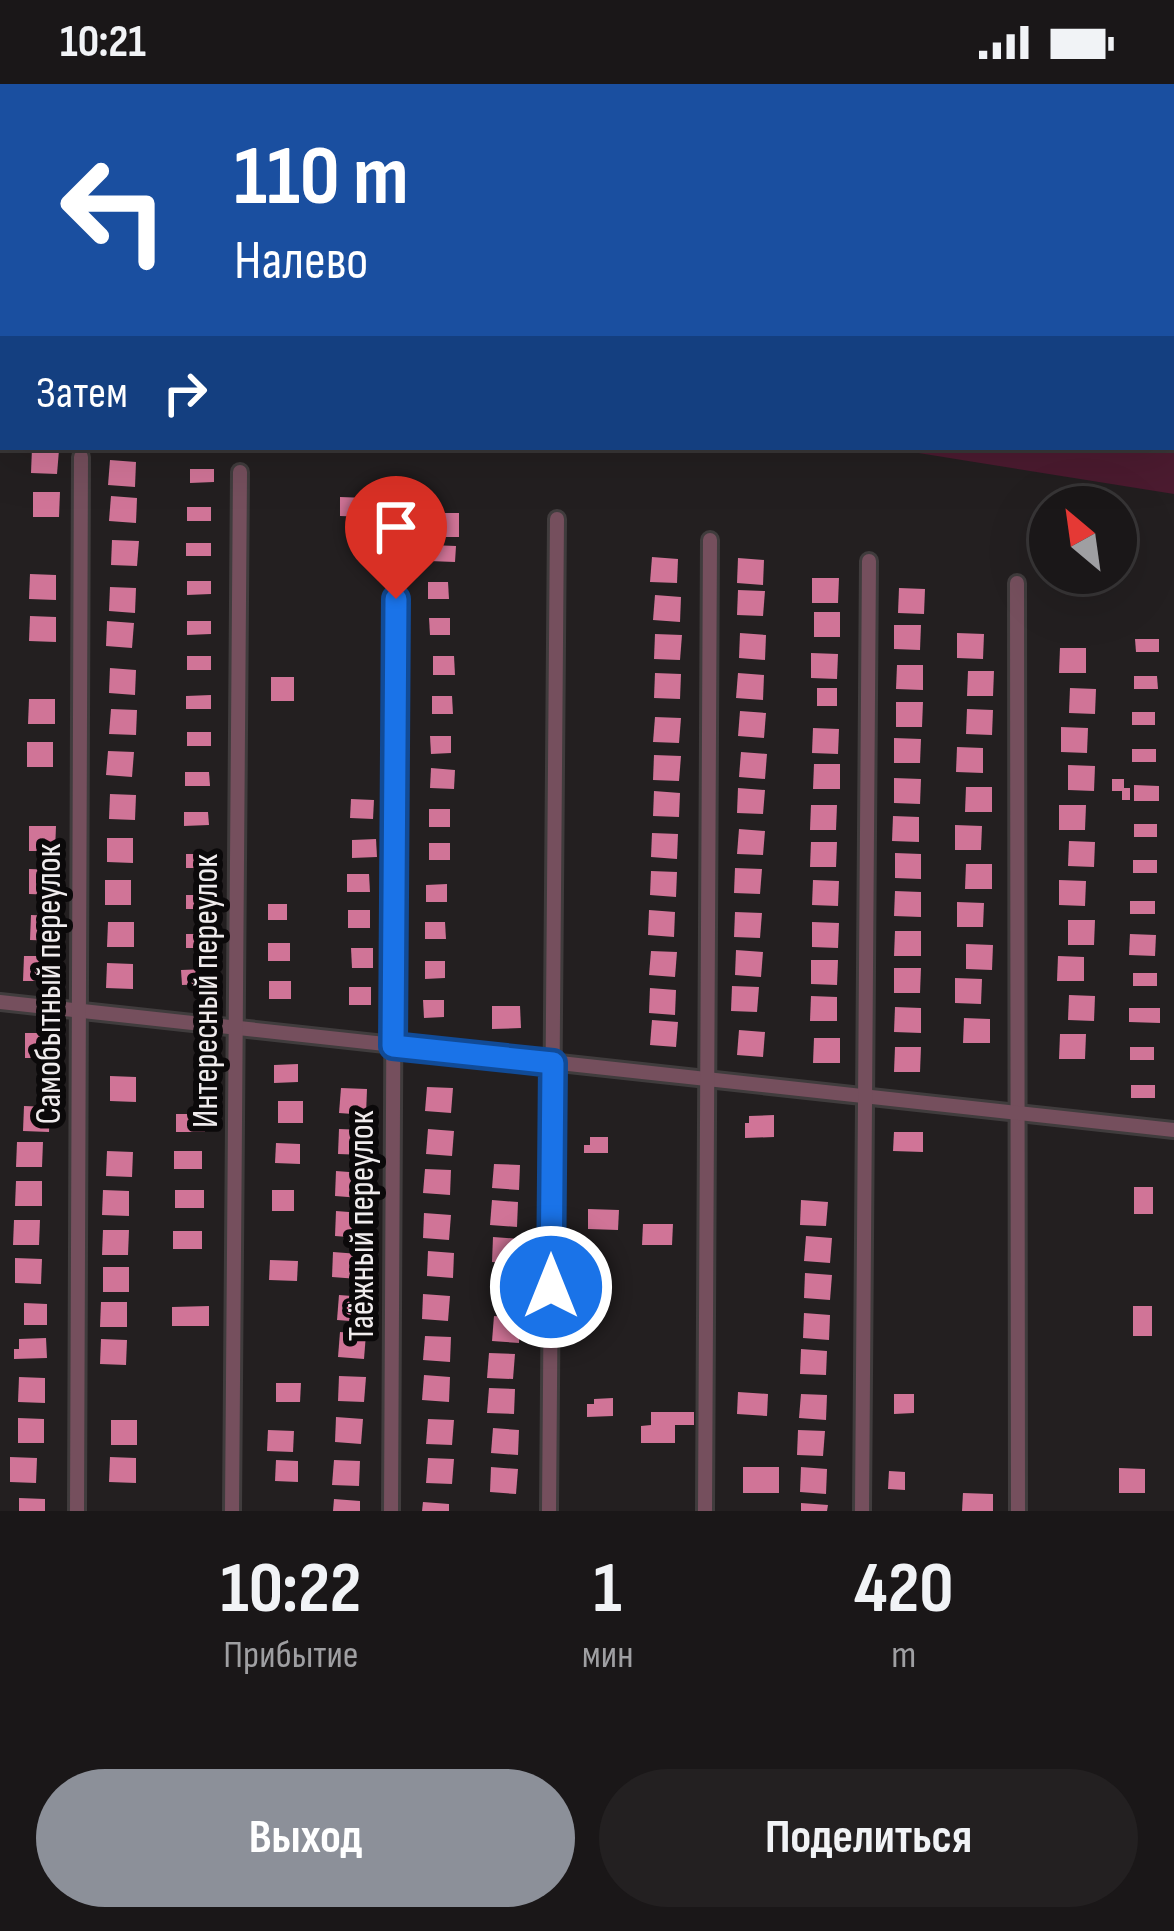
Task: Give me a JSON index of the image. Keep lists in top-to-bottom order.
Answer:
{
  "streets": {
    "street": ["Самобытный переулок", "Интересный переулок", "Таёжный переулок"]
  },
  "north": "top left",
  "page": {
    "status": "10:21",
    "turn": ["110 m", "Налево"],
    "then": "Затем",
    "eta": [
      "10:22",
      "Прибытие",
      "1",
      "мин",
      "420",
      "m"
    ],
    "buttons": ["Выход", "Поделиться"]
  }
}
